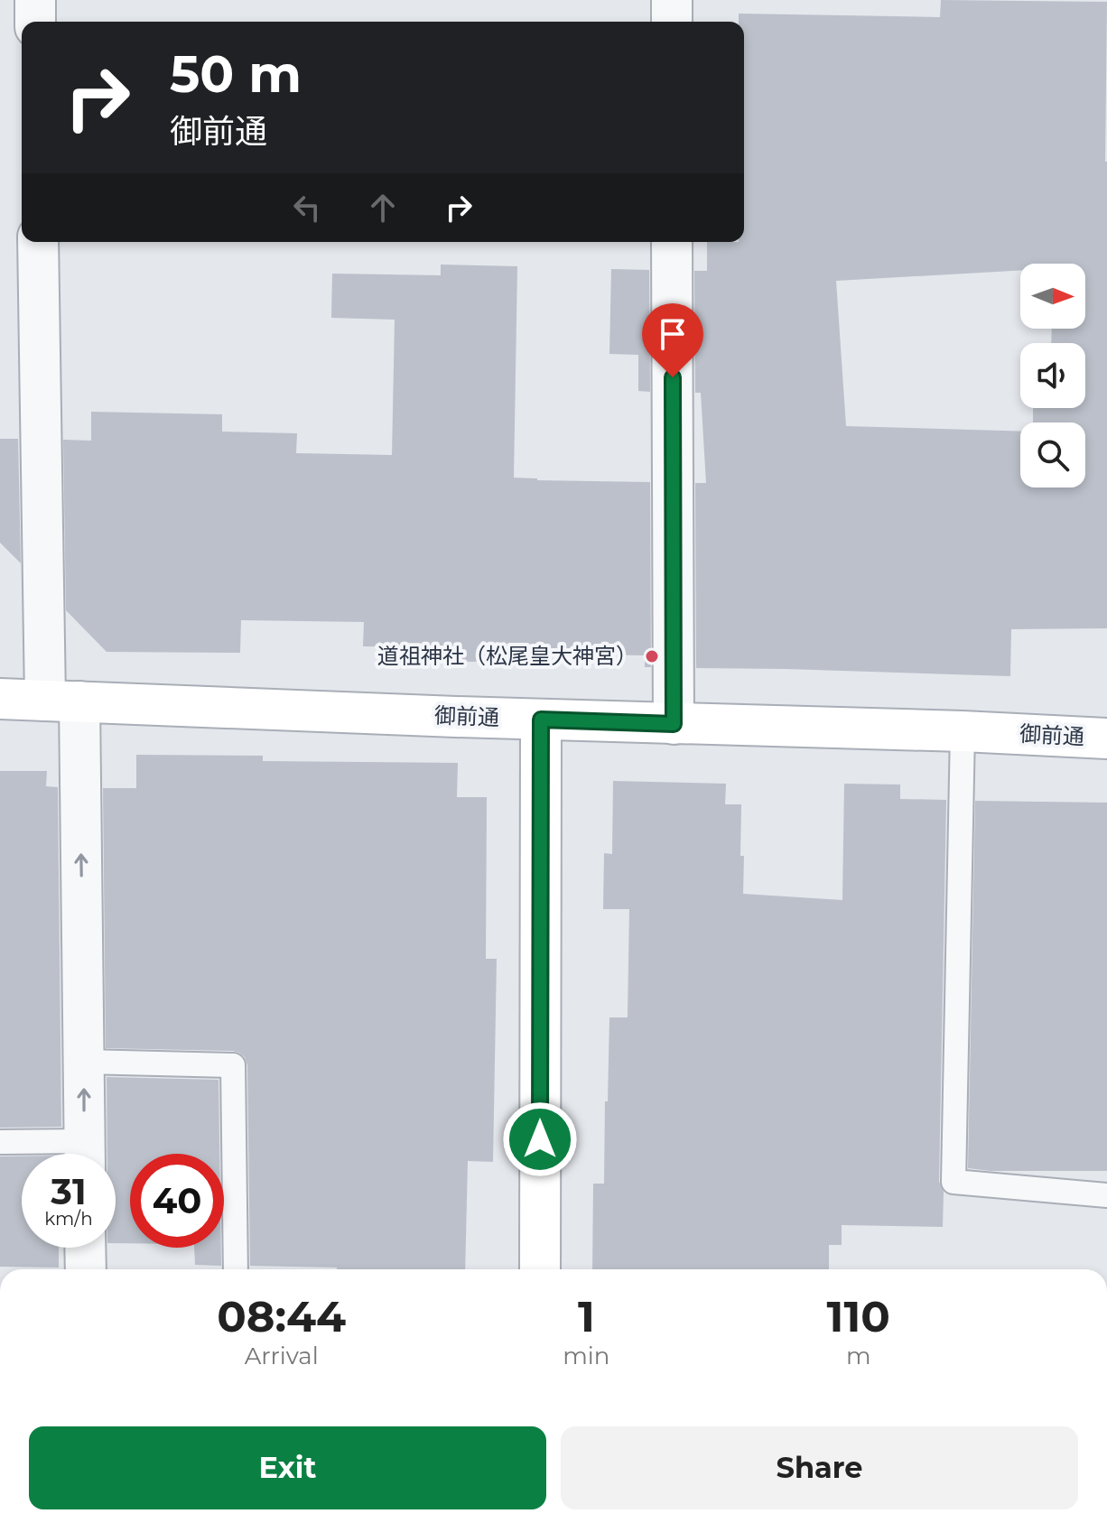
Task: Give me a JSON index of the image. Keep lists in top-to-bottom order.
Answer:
{
  "streets": {
    "street": ["御前通"]
  },
  "places": ["道祖神社（松尾皇大神宮）"],
  "north": "right",
  "page": {
    "turn": ["50 m", "御前通"],
    "speed": "31 km/h",
    "limit": "40",
    "eta": [
      "08:44",
      "Arrival",
      "1",
      "min",
      "110",
      "m"
    ],
    "buttons": ["Exit", "Share"]
  }
}
